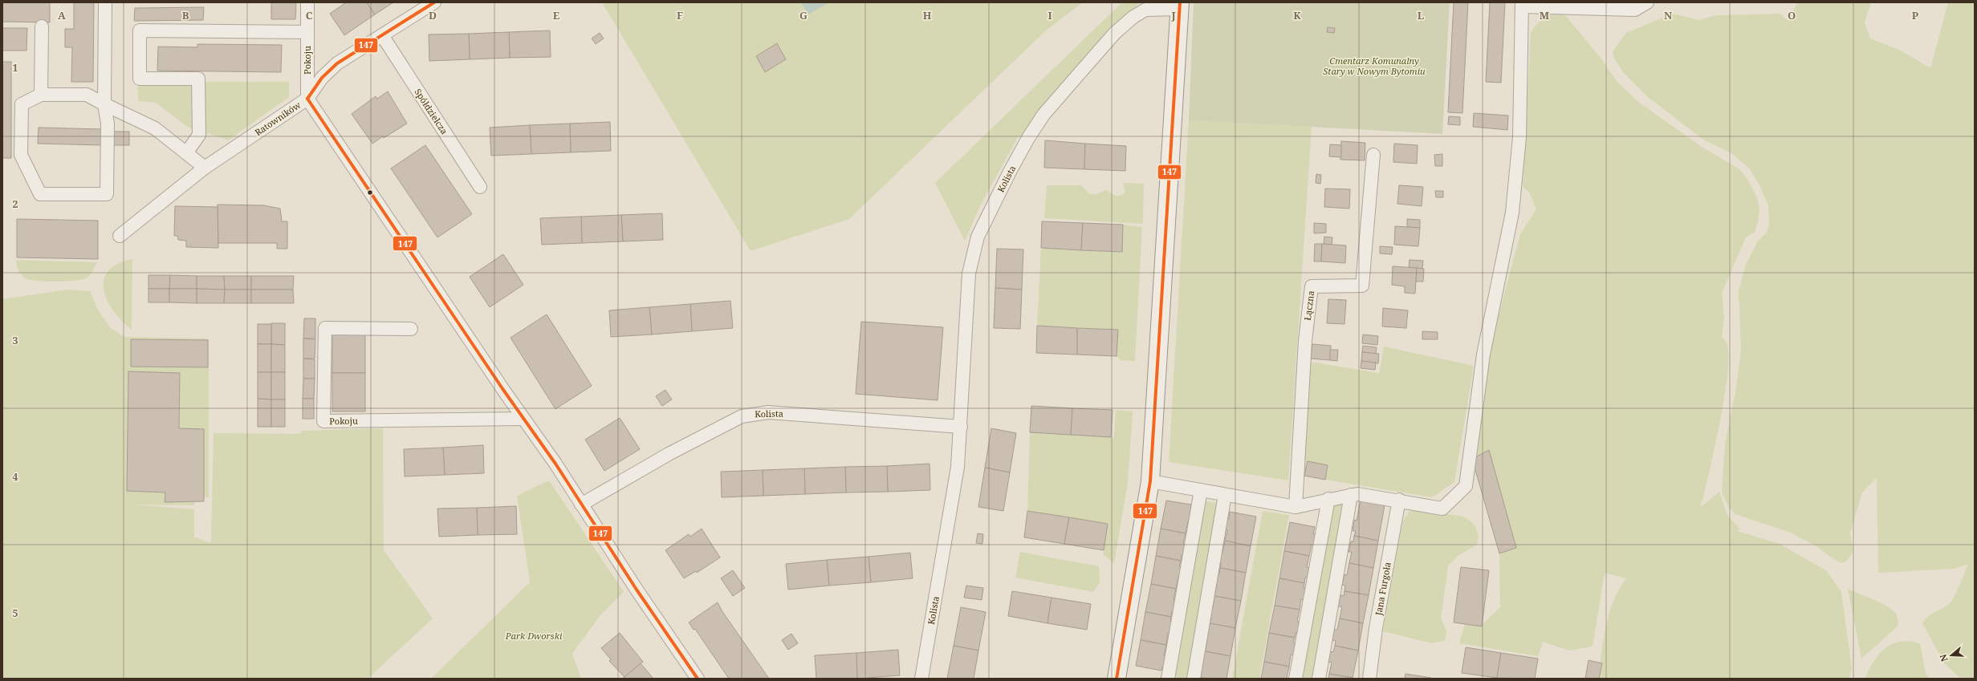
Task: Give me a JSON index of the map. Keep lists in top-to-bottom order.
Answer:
{
  "streets": {
    "street": [
      "Pokoju",
      "Spółdzielcza",
      "Ratowników",
      "Kolista",
      "Łączna",
      "Jana Furgoła"
    ]
  },
  "crossings": [
    ["Pokoju", "Ratowników"],
    ["Spółdzielcza", "Ratowników"]
  ],
  "parks": ["Cmentarz Komunalny Stary w Nowym Bytomiu", "Park Dworski"],
  "lines": ["transit line 147"],
  "north": "left",
  "grid": {
    "columns": [
      "A",
      "B",
      "C",
      "D",
      "E",
      "F",
      "G",
      "H",
      "I",
      "J",
      "K",
      "L",
      "M",
      "N",
      "O",
      "P"
    ],
    "rows": [
      "1",
      "2",
      "3",
      "4",
      "5"
    ]
  }
}
